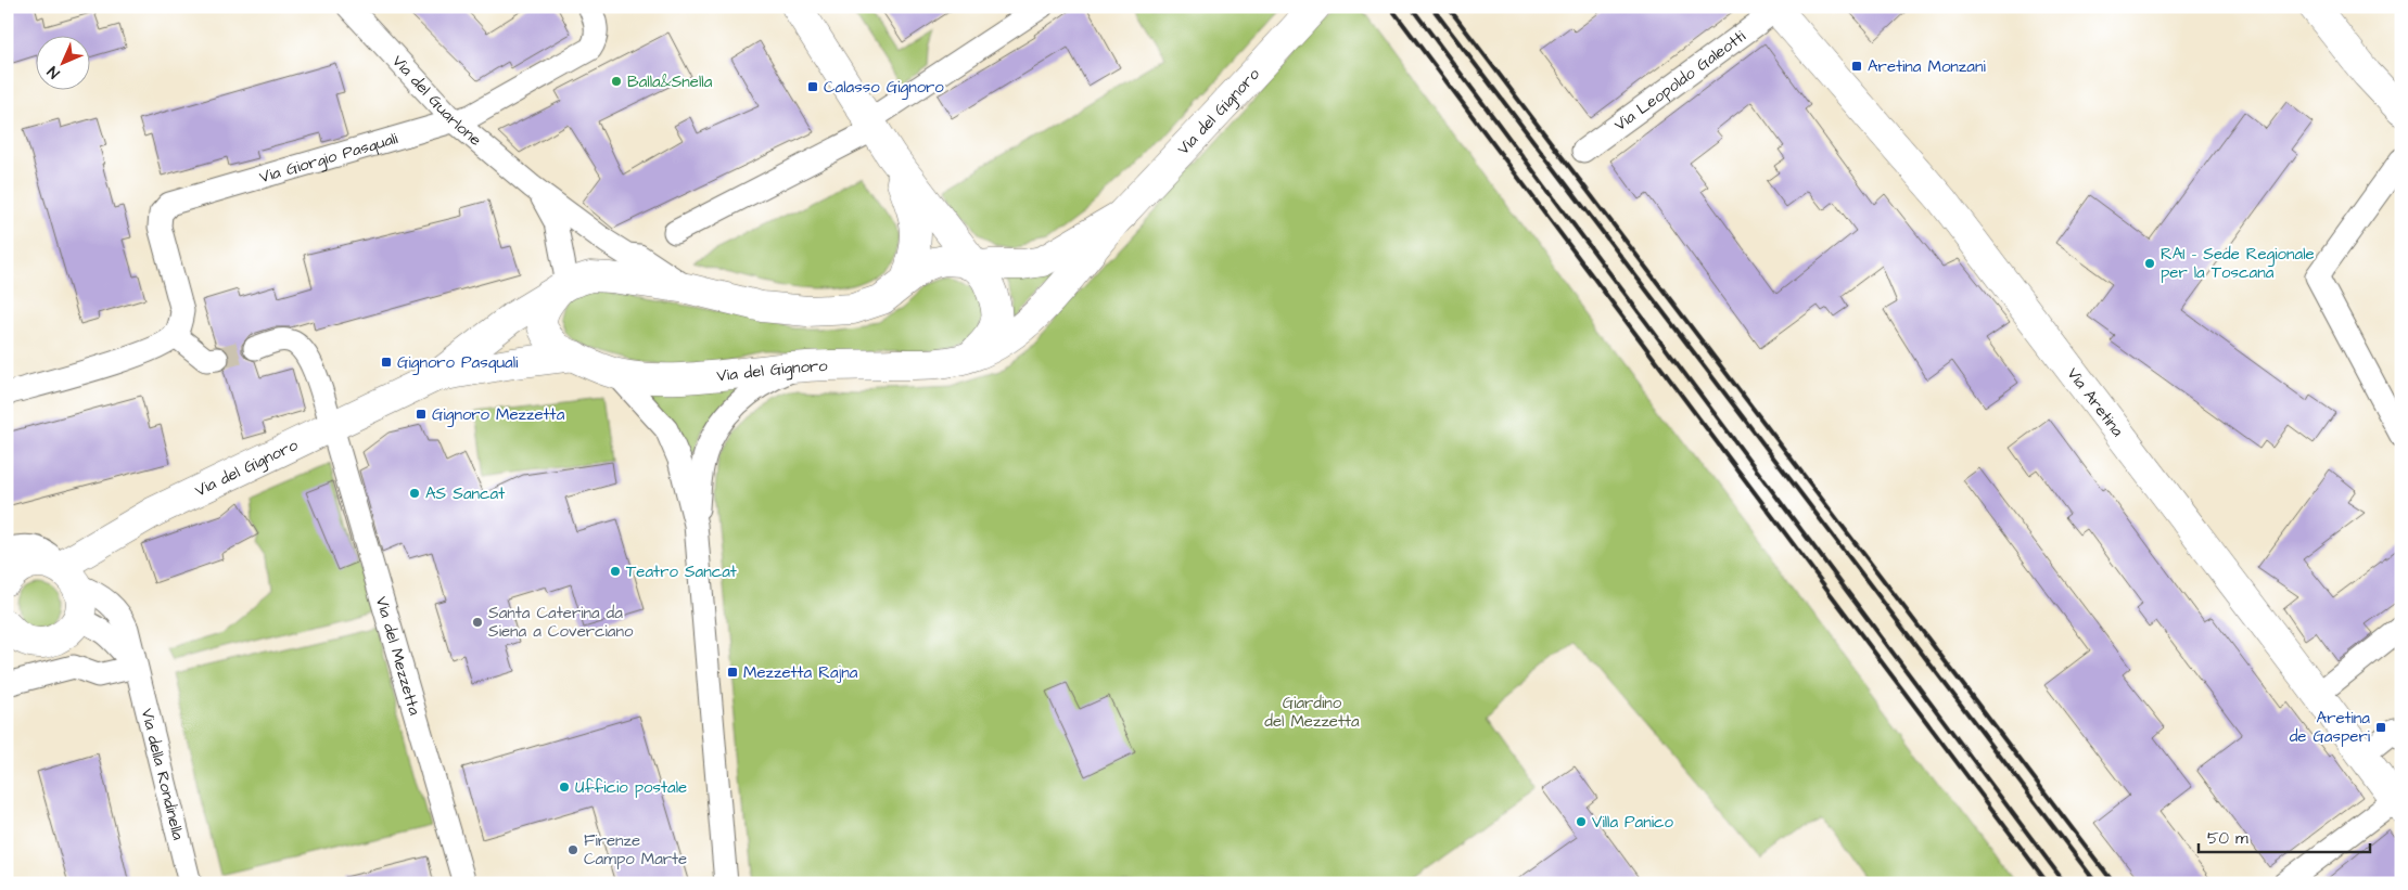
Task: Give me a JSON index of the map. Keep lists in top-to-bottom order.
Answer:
{
  "streets": {
    "main road": ["Via del Gignoro", "Via Aretina"],
    "street": [
      "Via Leopoldo Galeotti",
      "Via del Guarlone",
      "Via Giorgio Pasquali",
      "Via del Mezzetta",
      "Via della Rondinella"
    ]
  },
  "crossings": [
    ["Via Leopoldo Galeotti", "Via Aretina"],
    ["Via del Guarlone", "Via del Gignoro"],
    ["Via del Guarlone", "Via Giorgio Pasquali"],
    ["Via del Gignoro", "Via del Mezzetta"],
    ["Via del Gignoro", "Via della Rondinella"]
  ],
  "parks": ["Giardino del Mezzetta"],
  "places": {
    "transit": [
      "Aretina Monzani",
      "Calasso Gignoro",
      "Gignoro Pasquali",
      "Gignoro Mezzetta",
      "Mezzetta Rajna",
      "Aretina de Gasperi"
    ],
    "other": [
      "Balla&Snella",
      "RAI - Sede Regionale per la Toscana",
      "AS Sancat",
      "Teatro Sancat",
      "Santa Caterina da Siena a Coverciano",
      "Ufficio postale",
      "Villa Panico",
      "Firenze Campo Marte"
    ]
  },
  "scale_bar": "50 m",
  "north": "bottom left"
}
